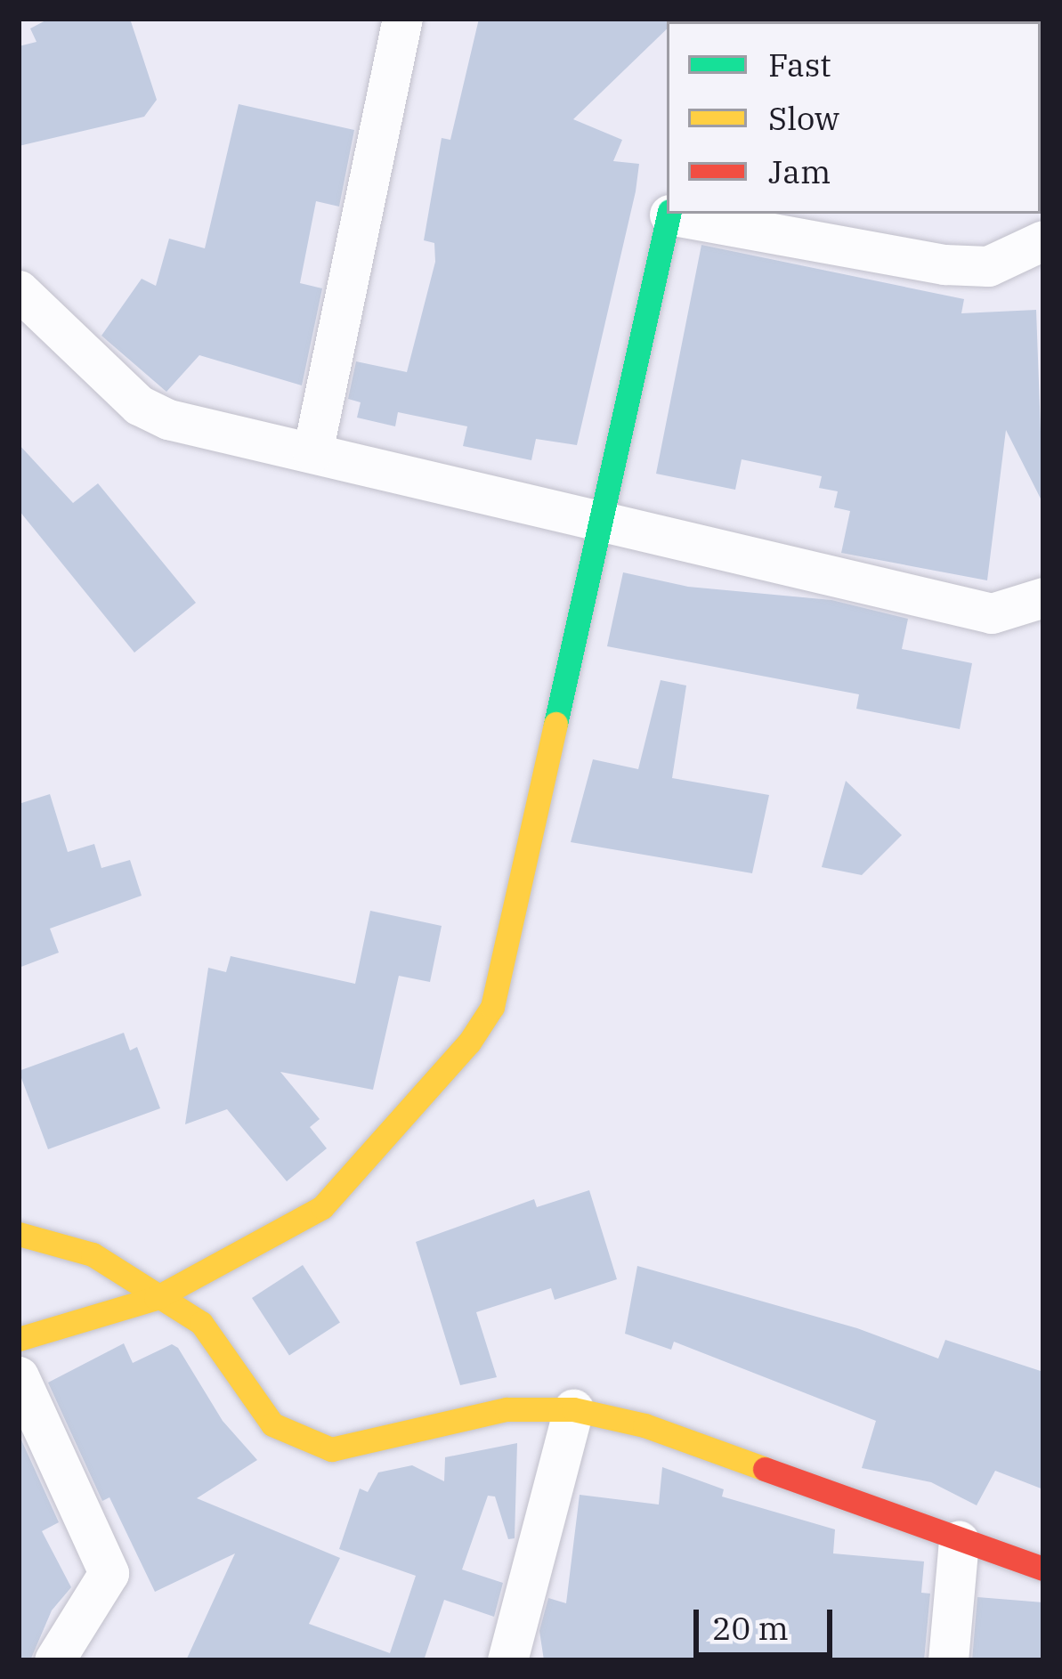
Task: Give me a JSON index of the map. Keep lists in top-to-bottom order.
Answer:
{
  "legend": ["Fast", "Slow", "Jam"],
  "scale_bar": "20 m"
}
